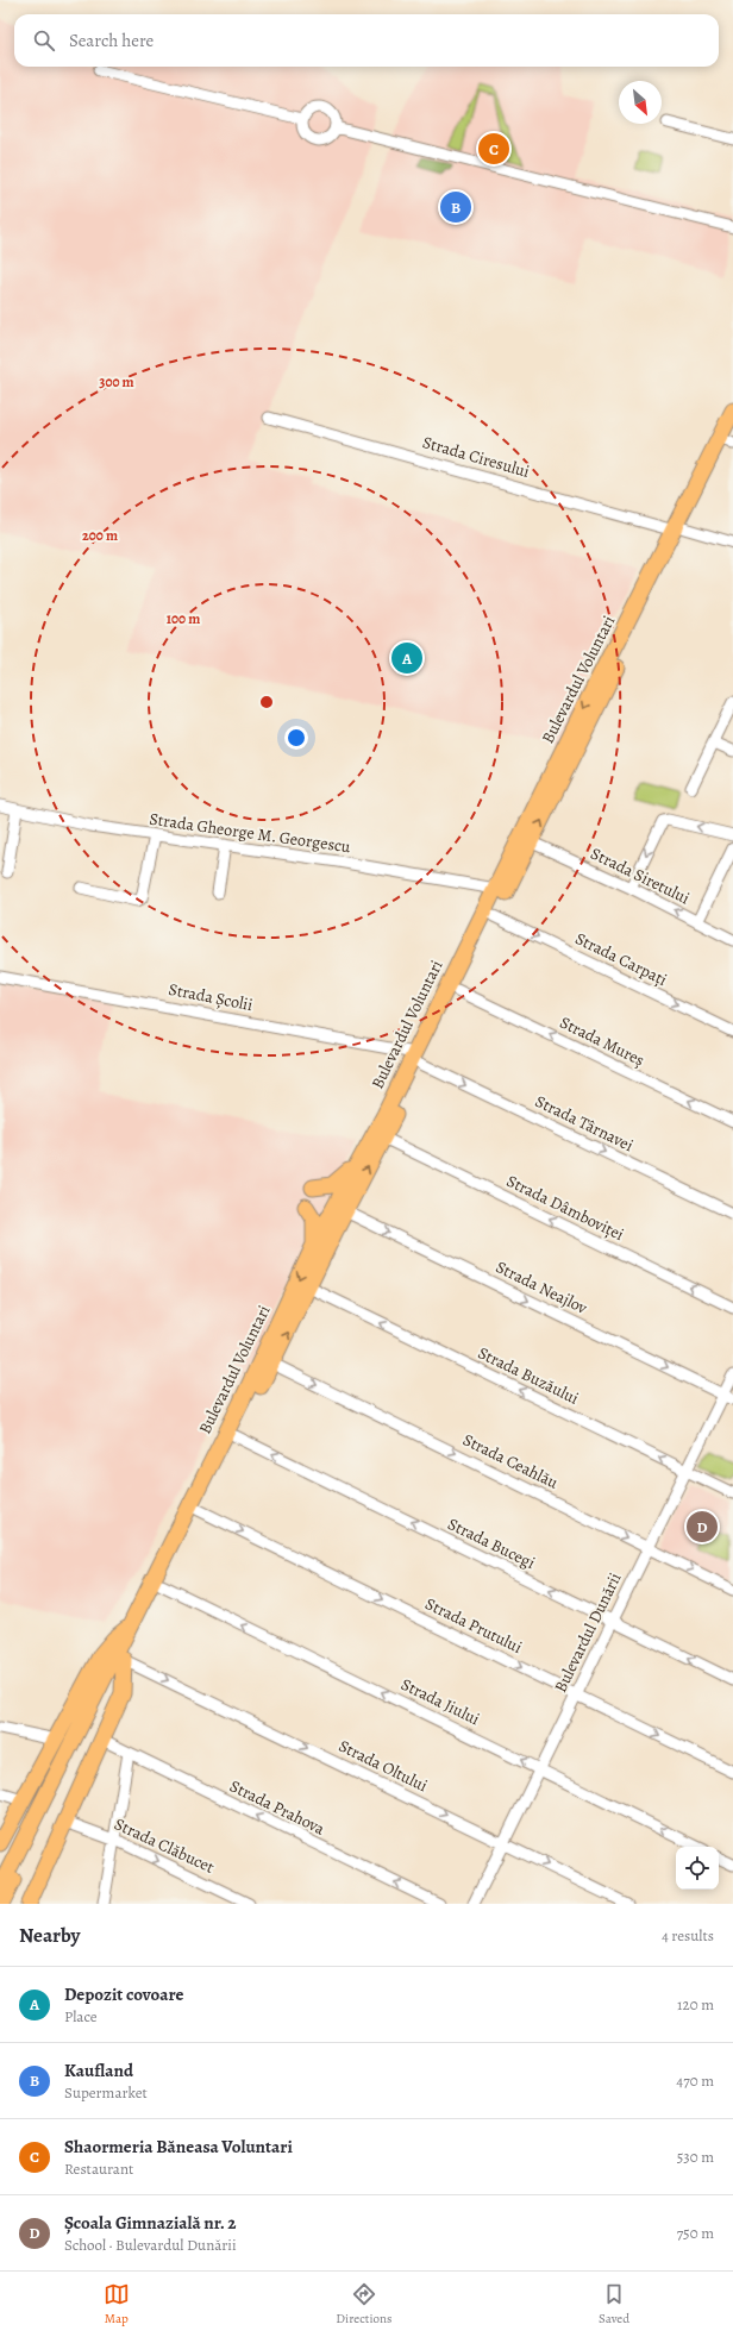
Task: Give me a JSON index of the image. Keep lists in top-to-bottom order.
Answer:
{
  "streets": {
    "highway": ["Bulevardul Voluntari"],
    "street": [
      "Strada Ciresului",
      "Strada Gheorge M. Georgescu",
      "Strada Siretului",
      "Strada Carpați",
      "Strada Școlii",
      "Strada Mureș",
      "Strada Târnavei",
      "Strada Dâmboviței",
      "Strada Neajlov",
      "Strada Buzăului",
      "Strada Ceahlău",
      "Strada Bucegi",
      "Strada Prutului",
      "Bulevardul Dunării",
      "Strada Jiului",
      "Strada Oltului",
      "Strada Prahova",
      "Strada Clăbucet"
    ]
  },
  "crossings": [
    ["Strada Ciresului", "Bulevardul Voluntari"],
    ["Bulevardul Voluntari", "Strada Gheorge M. Georgescu"],
    ["Bulevardul Voluntari", "Strada Siretului"],
    ["Bulevardul Voluntari", "Strada Carpați"],
    ["Bulevardul Voluntari", "Strada Școlii"],
    ["Bulevardul Voluntari", "Strada Mureș"],
    ["Bulevardul Voluntari", "Strada Târnavei"],
    ["Bulevardul Voluntari", "Strada Dâmboviței"],
    ["Bulevardul Voluntari", "Strada Neajlov"],
    ["Bulevardul Voluntari", "Strada Buzăului"],
    ["Bulevardul Voluntari", "Strada Ceahlău"],
    ["Bulevardul Voluntari", "Strada Bucegi"],
    ["Bulevardul Voluntari", "Strada Prutului"],
    ["Bulevardul Voluntari", "Strada Jiului"],
    ["Bulevardul Voluntari", "Strada Oltului"],
    ["Strada Școlii", "Strada Târnavei"],
    ["Strada Neajlov", "Bulevardul Dunării"],
    ["Strada Buzăului", "Bulevardul Dunării"],
    ["Strada Ceahlău", "Bulevardul Dunării"],
    ["Strada Bucegi", "Bulevardul Dunării"],
    ["Strada Prutului", "Bulevardul Dunării"],
    ["Bulevardul Dunării", "Strada Jiului"],
    ["Bulevardul Dunării", "Strada Oltului"]
  ],
  "one_way": [
    "Strada Carpați",
    "Strada Mureș",
    "Strada Târnavei",
    "Strada Dâmboviței",
    "Strada Neajlov",
    "Strada Buzăului",
    "Strada Ceahlău",
    "Strada Bucegi",
    "Strada Prutului",
    "Strada Jiului",
    "Strada Oltului",
    "Strada Prahova",
    "Strada Clăbucet"
  ],
  "north": "bottom right",
  "page": {
    "search": "Search here",
    "pins": [
      "C",
      "B",
      "A",
      "D"
    ],
    "heading": ["Nearby", "4 results"],
    "list": [
      {
        "mark": "A",
        "name": "Depozit covoare",
        "note": "Place",
        "value": "120 m"
      },
      {
        "mark": "B",
        "name": "Kaufland",
        "note": "Supermarket",
        "value": "470 m"
      },
      {
        "mark": "C",
        "name": "Shaormeria Băneasa Voluntari",
        "note": "Restaurant",
        "value": "530 m"
      },
      {
        "mark": "D",
        "name": "Școala Gimnazială nr. 2",
        "note": "School · Bulevardul Dunării",
        "value": "750 m"
      }
    ],
    "nav": ["Map", "Directions", "Saved"]
  },
  "rings": ["300 m", "200 m", "100 m"]
}
